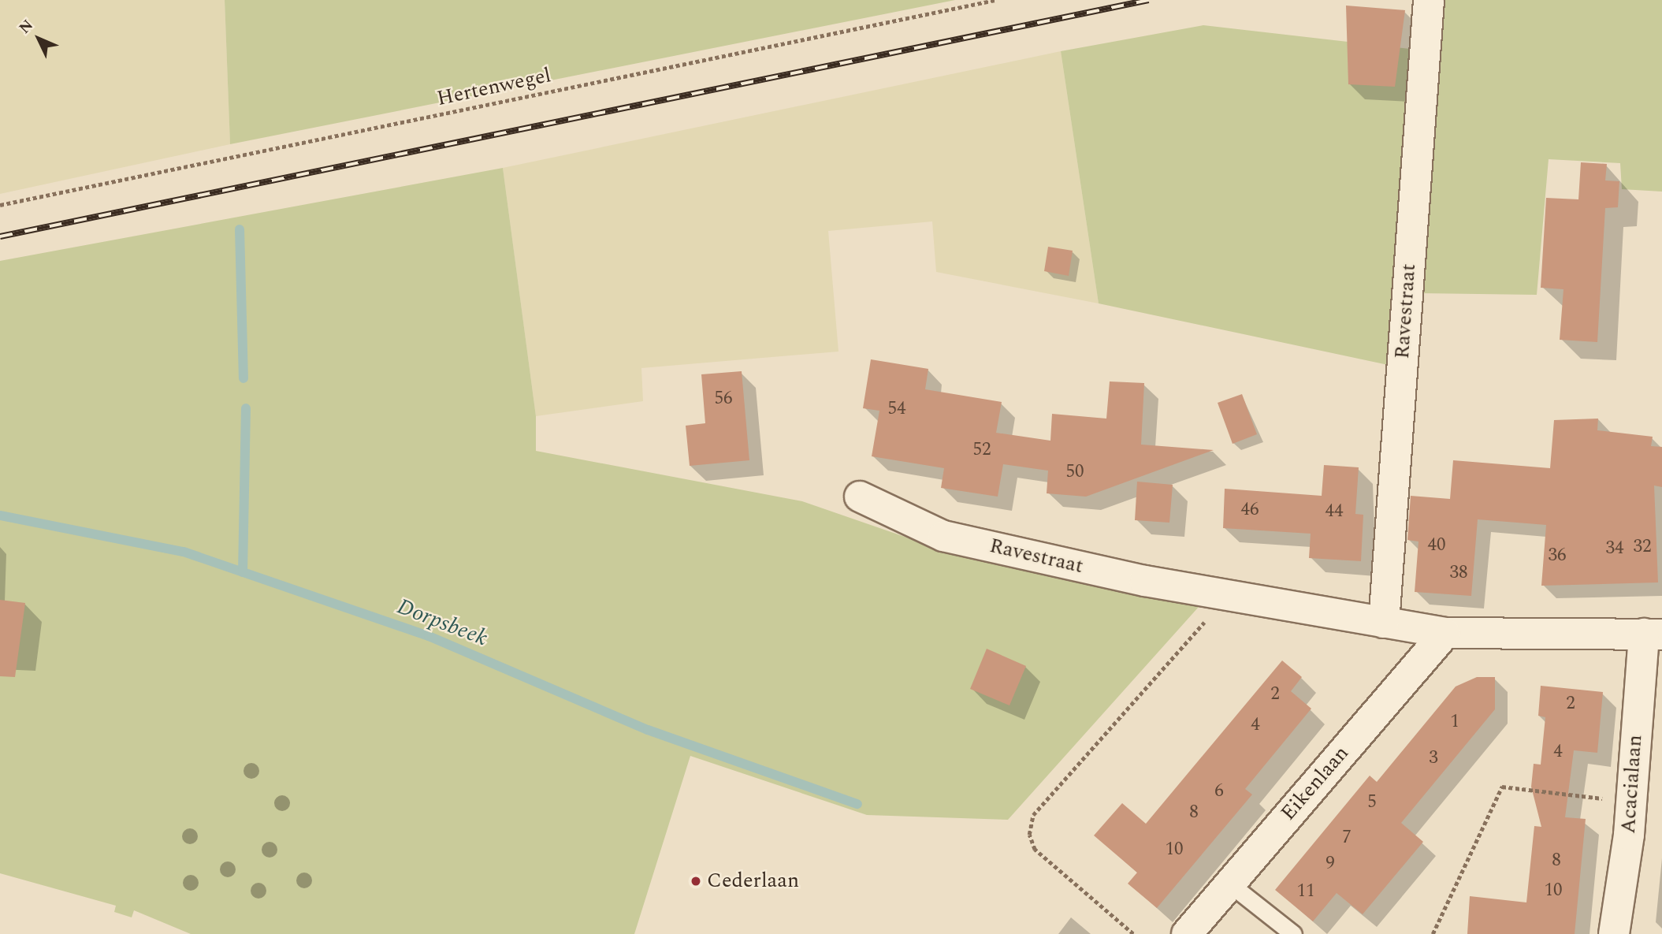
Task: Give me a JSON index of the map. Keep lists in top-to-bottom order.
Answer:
{
  "streets": {
    "street": ["Ravestraat", "Eikenlaan", "Acacialaan"],
    "path": ["Hertenwegel"]
  },
  "crossings": [
    ["Ravestraat", "Eikenlaan"],
    ["Ravestraat", "Acacialaan"]
  ],
  "water": ["Dorpsbeek"],
  "places": ["Cederlaan"],
  "house_numbers": [
    "56",
    "54",
    "52",
    "50",
    "46",
    "44",
    "40",
    "32",
    "34",
    "36",
    "38",
    "2",
    "2",
    "1",
    "4",
    "4",
    "3",
    "6",
    "5",
    "8",
    "7",
    "10",
    "8",
    "9",
    "10",
    "11"
  ],
  "north": "top left"
}
